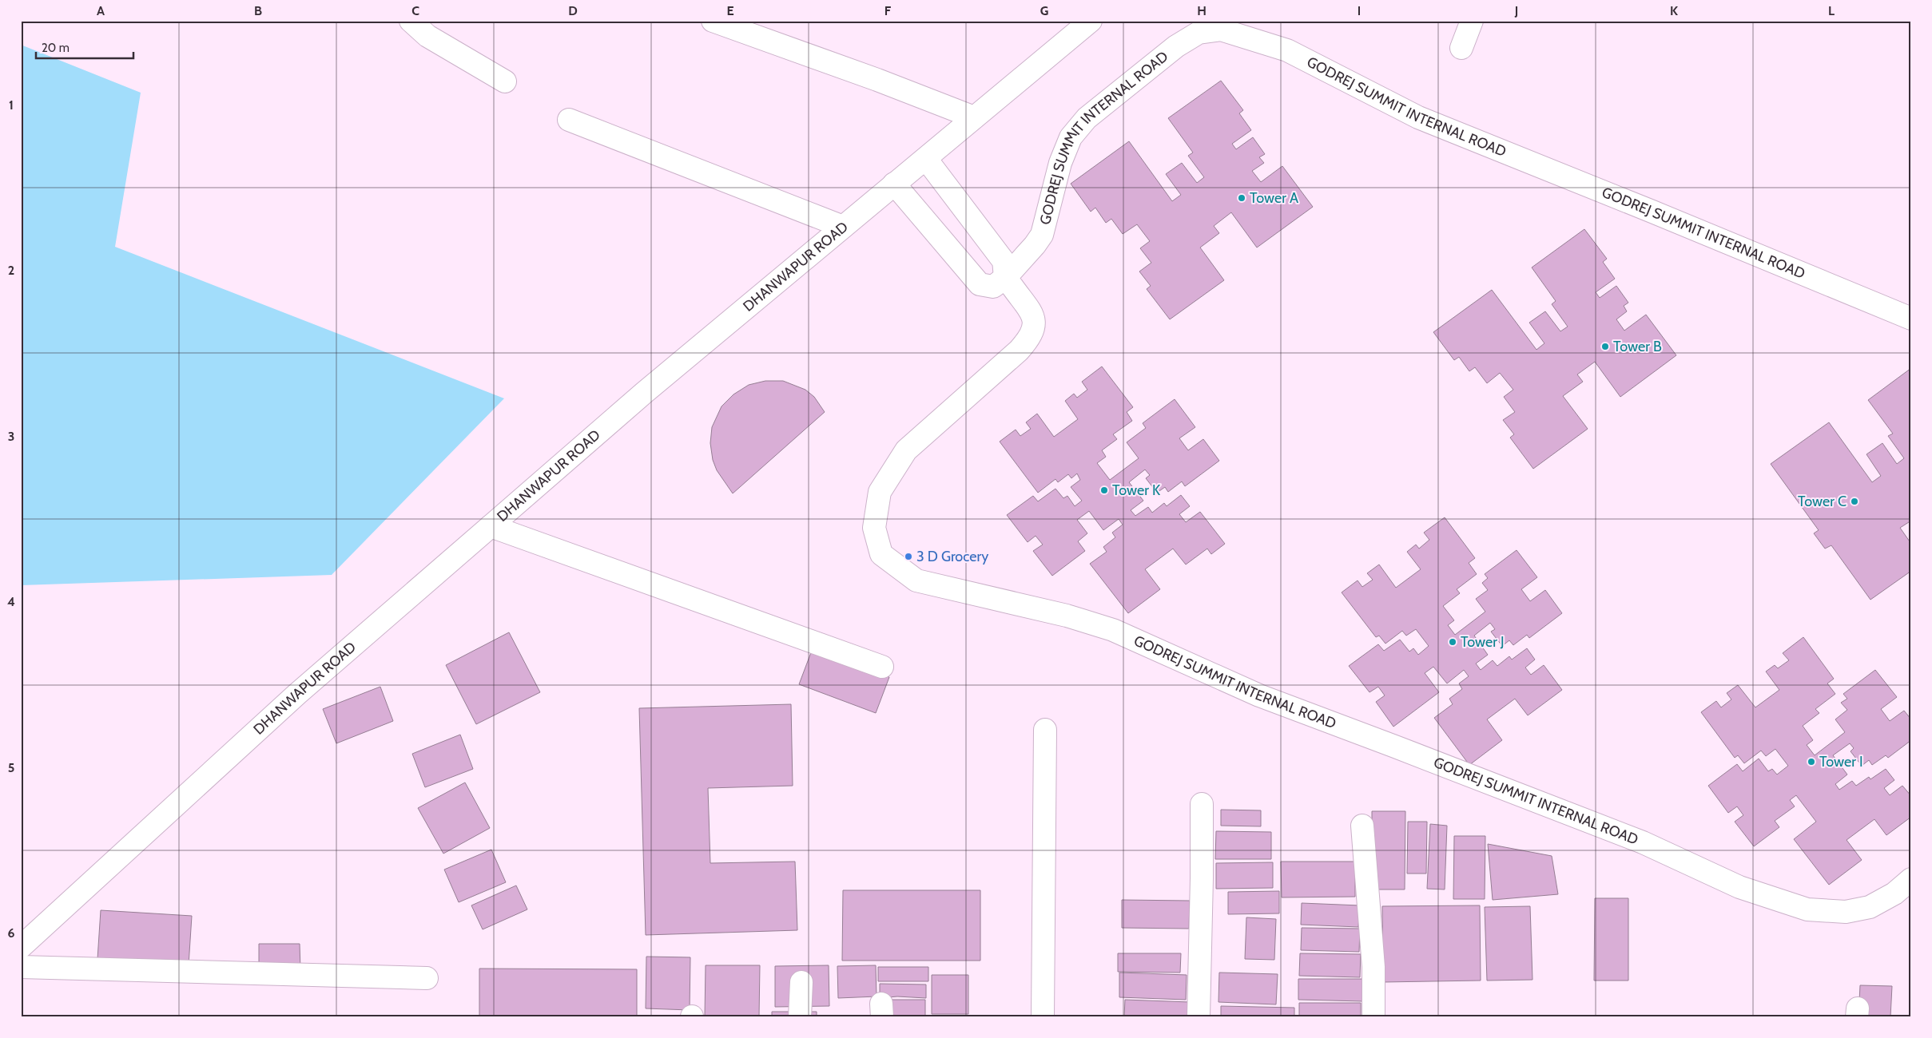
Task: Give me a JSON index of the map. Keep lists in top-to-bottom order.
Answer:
{
  "streets": {
    "street": ["GODREJ SUMMIT INTERNAL ROAD", "DHANWAPUR ROAD"]
  },
  "crossings": [
    ["GODREJ SUMMIT INTERNAL ROAD", "DHANWAPUR ROAD"]
  ],
  "places": [
    "Tower A",
    "Tower B",
    "Tower K",
    "Tower C",
    "3 D Grocery",
    "Tower J",
    "Tower I"
  ],
  "scale_bar": "20 m",
  "grid": {
    "columns": [
      "A",
      "B",
      "C",
      "D",
      "E",
      "F",
      "G",
      "H",
      "I",
      "J",
      "K",
      "L"
    ],
    "rows": [
      "1",
      "2",
      "3",
      "4",
      "5",
      "6"
    ]
  }
}
